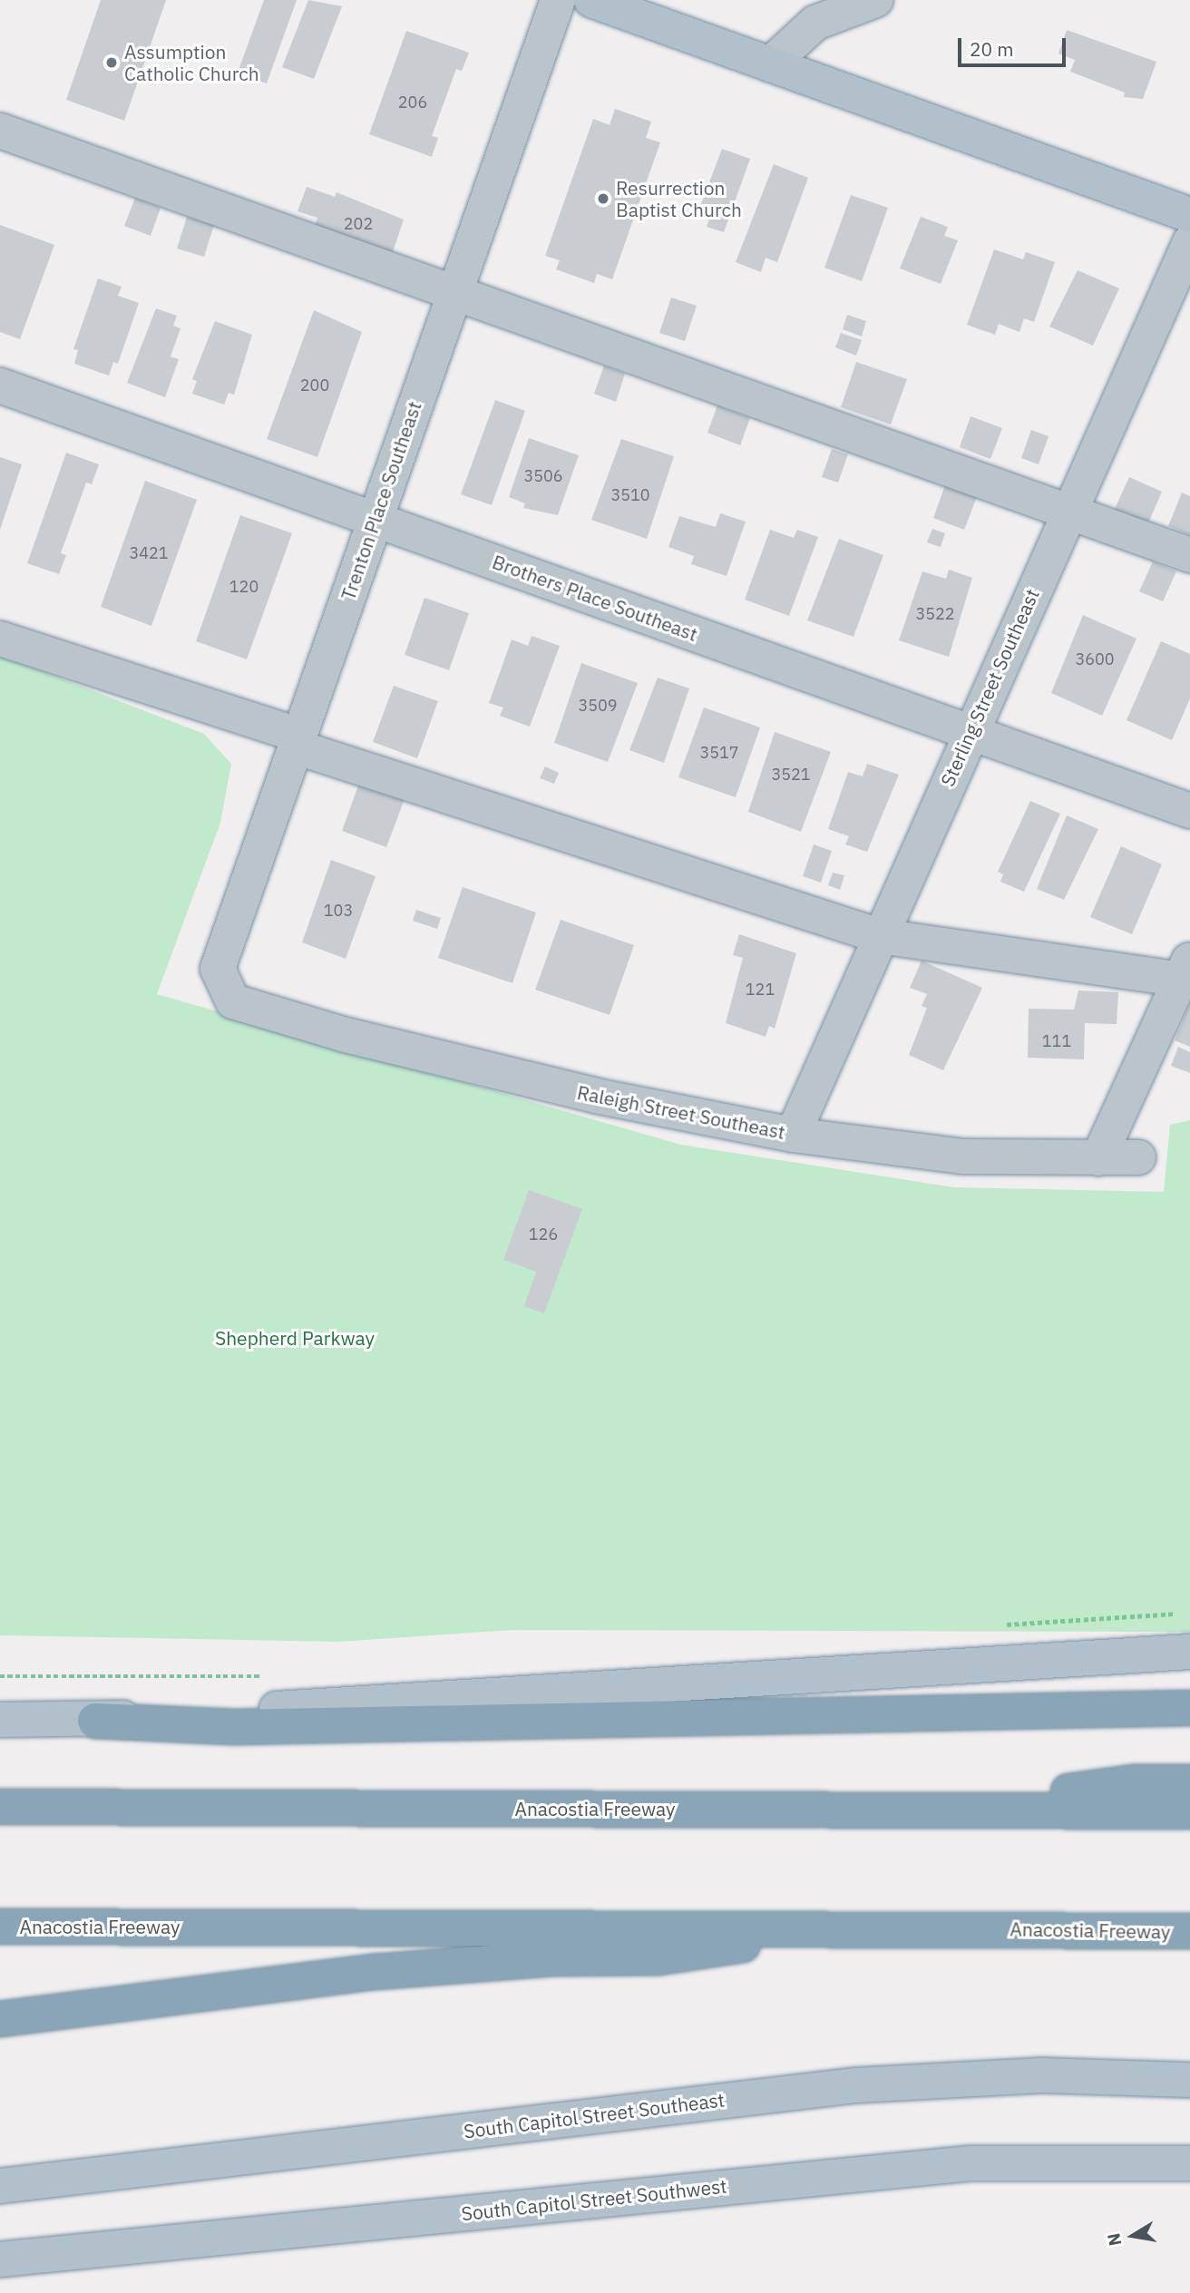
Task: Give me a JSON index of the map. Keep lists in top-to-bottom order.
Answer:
{
  "streets": {
    "highway": ["Anacostia Freeway"],
    "main road": ["South Capitol Street Southeast", "South Capitol Street Southwest"],
    "street": [
      "Trenton Place Southeast",
      "Brothers Place Southeast",
      "Sterling Street Southeast",
      "Raleigh Street Southeast"
    ]
  },
  "crossings": [
    ["Trenton Place Southeast", "Brothers Place Southeast"],
    ["Trenton Place Southeast", "Raleigh Street Southeast"],
    ["Brothers Place Southeast", "Sterling Street Southeast"],
    ["Sterling Street Southeast", "Raleigh Street Southeast"]
  ],
  "parks": ["Shepherd Parkway"],
  "places": ["Assumption Catholic Church", "Resurrection Baptist Church"],
  "house_numbers": [
    "206",
    "202",
    "200",
    "3506",
    "3510",
    "3421",
    "120",
    "3522",
    "3600",
    "3509",
    "3517",
    "3521",
    "103",
    "121",
    "111",
    "126"
  ],
  "scale_bar": "20 m",
  "north": "left"
}
